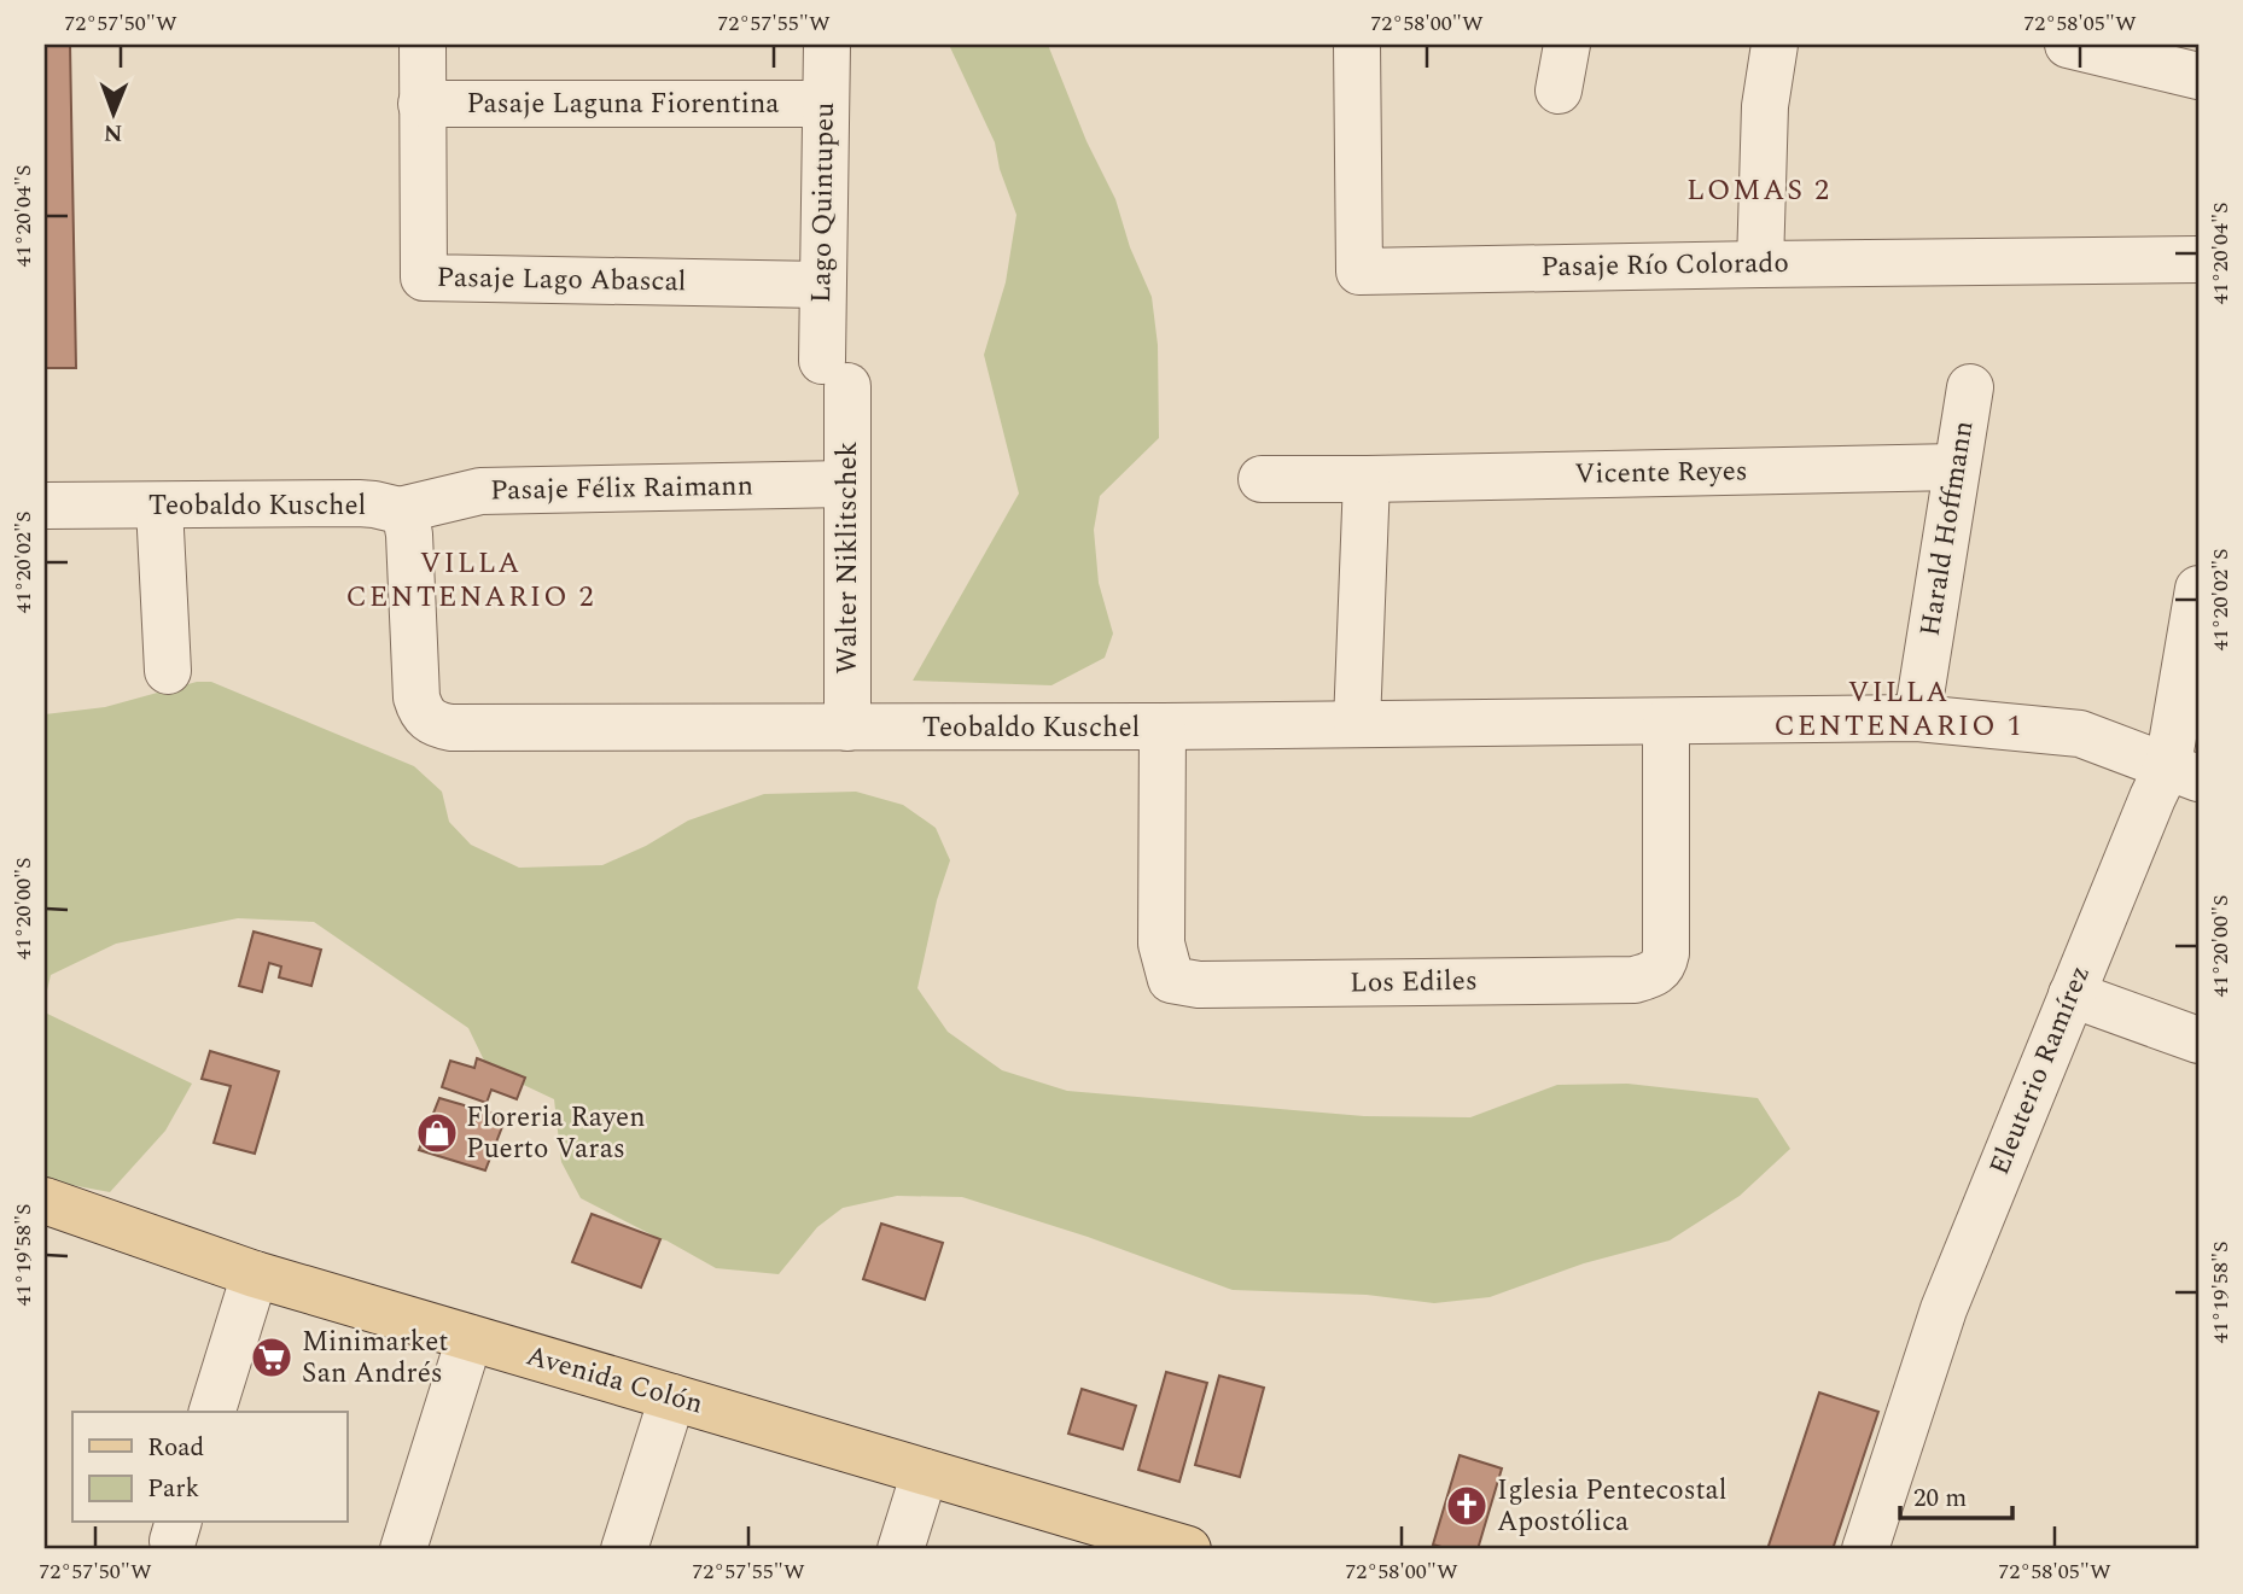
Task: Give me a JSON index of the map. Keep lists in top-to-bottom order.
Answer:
{
  "streets": {
    "main road": ["Avenida Colón"],
    "street": [
      "Pasaje Laguna Fiorentina",
      "Lago Quintupeu",
      "Pasaje Río Colorado",
      "Pasaje Lago Abascal",
      "Vicente Reyes",
      "Pasaje Félix Raimann",
      "Teobaldo Kuschel",
      "Harald Hoffmann",
      "Walter Niklitschek",
      "Los Ediles",
      "Eleuterio Ramírez"
    ]
  },
  "crossings": [
    ["Pasaje Laguna Fiorentina", "Lago Quintupeu"],
    ["Pasaje Laguna Fiorentina", "Pasaje Lago Abascal"],
    ["Lago Quintupeu", "Pasaje Lago Abascal"],
    ["Lago Quintupeu", "Walter Niklitschek"],
    ["Vicente Reyes", "Harald Hoffmann"],
    ["Pasaje Félix Raimann", "Teobaldo Kuschel"],
    ["Pasaje Félix Raimann", "Walter Niklitschek"],
    ["Teobaldo Kuschel", "Harald Hoffmann"],
    ["Teobaldo Kuschel", "Walter Niklitschek"],
    ["Teobaldo Kuschel", "Los Ediles"],
    ["Teobaldo Kuschel", "Eleuterio Ramírez"]
  ],
  "districts": ["LOMAS 2", "VILLA CENTENARIO 2", "VILLA CENTENARIO 1"],
  "places": {
    "shop": ["Floreria Rayen Puerto Varas"],
    "supermarket": ["Minimarket San Andrés"],
    "church": ["Iglesia Pentecostal Apostólica"]
  },
  "legend": ["Road", "Park"],
  "scale_bar": "20 m",
  "north": "bottom",
  "coordinates": [
    "72°57'50\"W",
    "72°57'55\"W",
    "72°58'00\"W",
    "72°58'05\"W",
    "41°20'04\"S",
    "41°20'02\"S",
    "41°20'00\"S",
    "41°19'58\"S"
  ]
}
